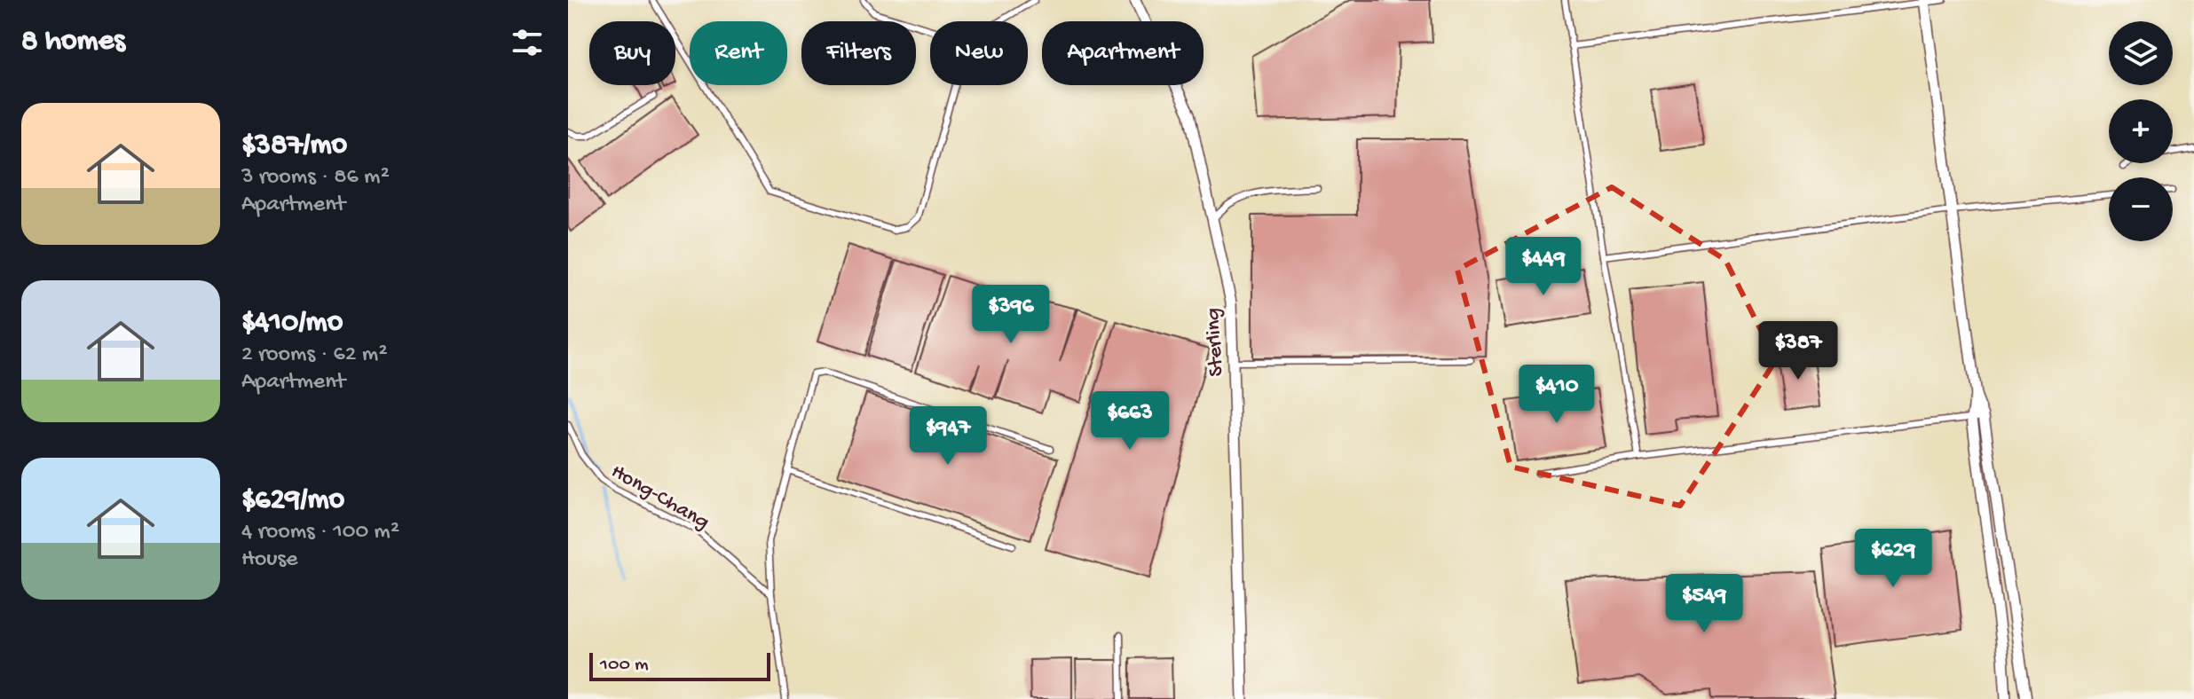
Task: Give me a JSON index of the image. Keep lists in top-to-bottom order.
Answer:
{
  "streets": {
    "street": ["Sterling"],
    "lane": ["Hong-Chang"]
  },
  "scale_bar": "100 m",
  "page": {
    "heading": "8 homes",
    "map_buttons": ["+", "−"],
    "chip": [
      "Buy",
      "Rent",
      "Filters",
      "New",
      "Apartment"
    ],
    "list": [
      {
        "name": "$387/mo",
        "note": "3 rooms · 86 m² · Apartment"
      },
      {
        "name": "$410/mo",
        "note": "2 rooms · 62 m² · Apartment"
      },
      {
        "name": "$629/mo",
        "note": "4 rooms · 100 m² · House"
      }
    ],
    "price": [
      "$449",
      "$396",
      "$387",
      "$410",
      "$663",
      "$947",
      "$629",
      "$549"
    ],
    "scale": "100 m"
  }
}
